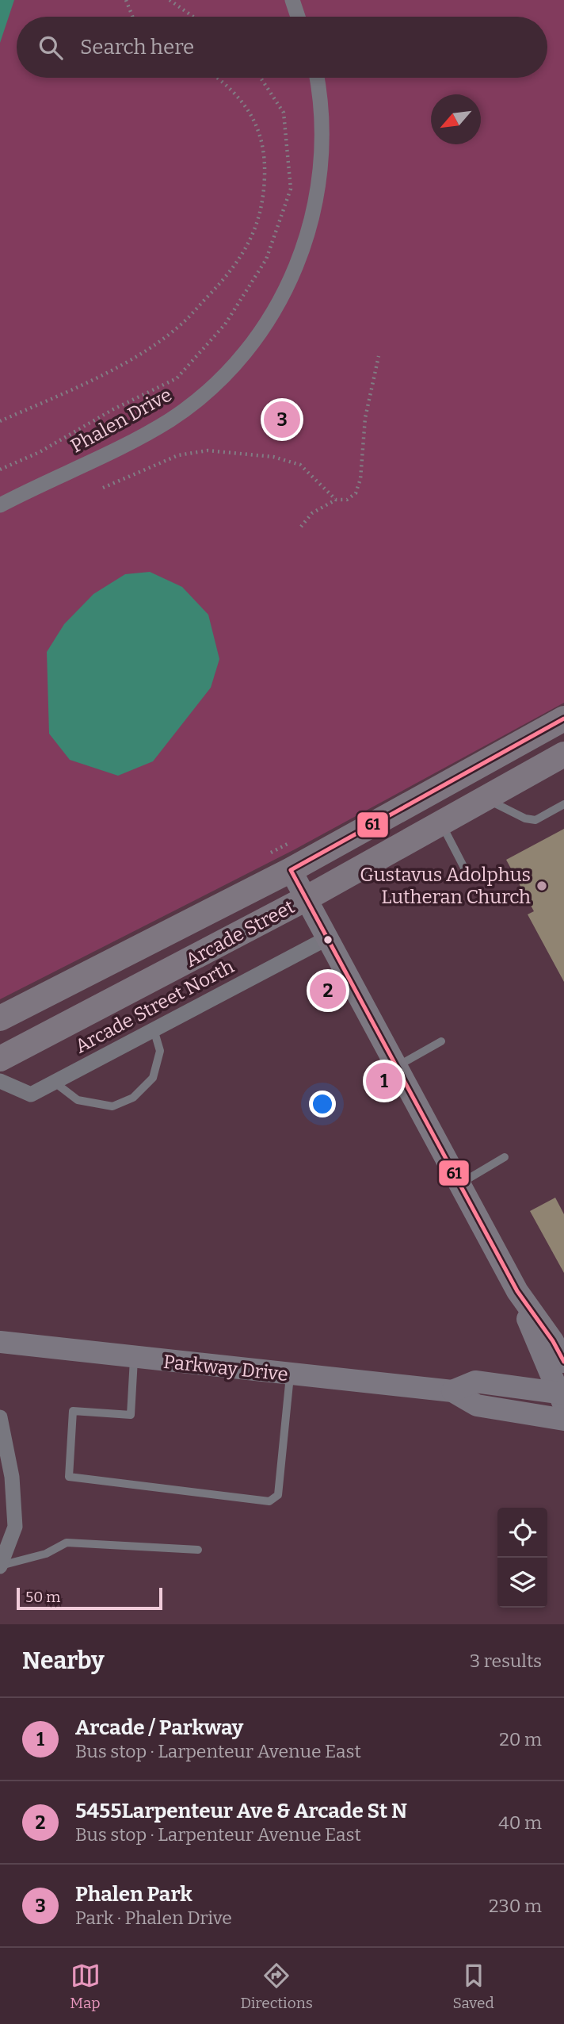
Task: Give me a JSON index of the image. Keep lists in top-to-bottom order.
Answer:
{
  "streets": {
    "main road": ["Arcade Street", "Parkway Drive"],
    "street": ["Phalen Drive", "Arcade Street North"]
  },
  "places": ["Gustavus Adolphus Lutheran Church"],
  "lines": ["transit line 61"],
  "scale_bar": "50 m",
  "north": "bottom left",
  "page": {
    "search": "Search here",
    "pins": ["3", "2", "1"],
    "scale": "50 m",
    "heading": ["Nearby", "3 results"],
    "list": [
      {
        "mark": "1",
        "name": "Arcade / Parkway",
        "note": "Bus stop · Larpenteur Avenue East",
        "value": "20 m"
      },
      {
        "mark": "2",
        "name": "5455Larpenteur Ave & Arcade St N",
        "note": "Bus stop · Larpenteur Avenue East",
        "value": "40 m"
      },
      {
        "mark": "3",
        "name": "Phalen Park",
        "note": "Park · Phalen Drive",
        "value": "230 m"
      }
    ],
    "nav": ["Map", "Directions", "Saved"]
  }
}
